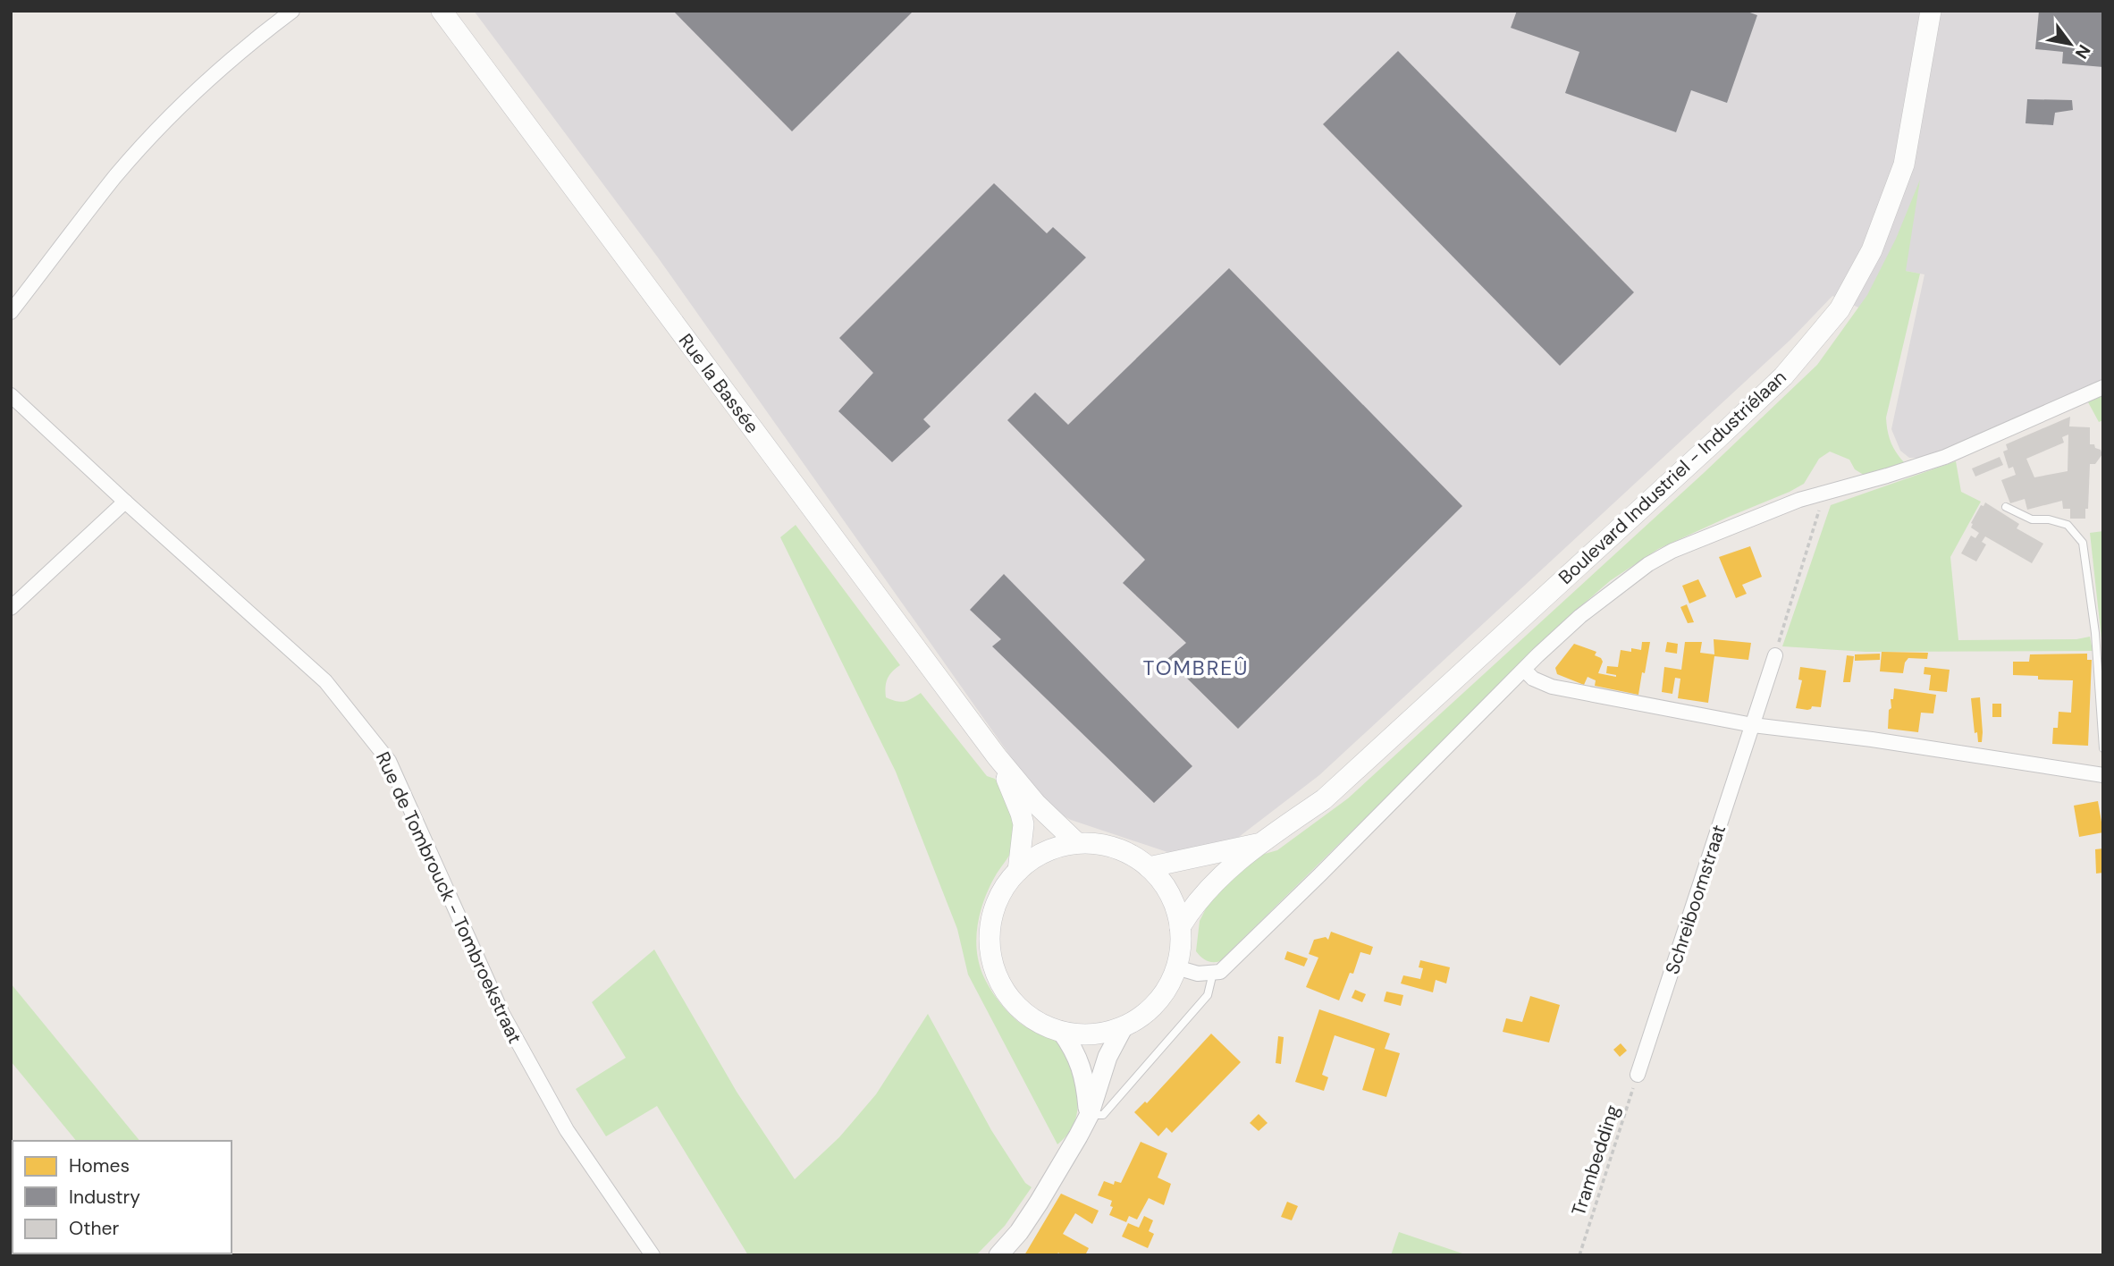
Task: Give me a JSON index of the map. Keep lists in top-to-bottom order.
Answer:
{
  "streets": {
    "main road": ["Rue la Bassée", "Boulevard Industriel - Industriélaan"],
    "street": ["Rue de Tombrouck - Tombroekstraat", "Schreiboomstraat"],
    "path": ["Trambedding"]
  },
  "crossings": [
    ["Rue la Bassée", "Boulevard Industriel - Industriélaan"],
    ["Schreiboomstraat", "Trambedding"]
  ],
  "districts": ["TOMBREÛ"],
  "legend": ["Homes", "Industry", "Other"],
  "north": "bottom right"
}
